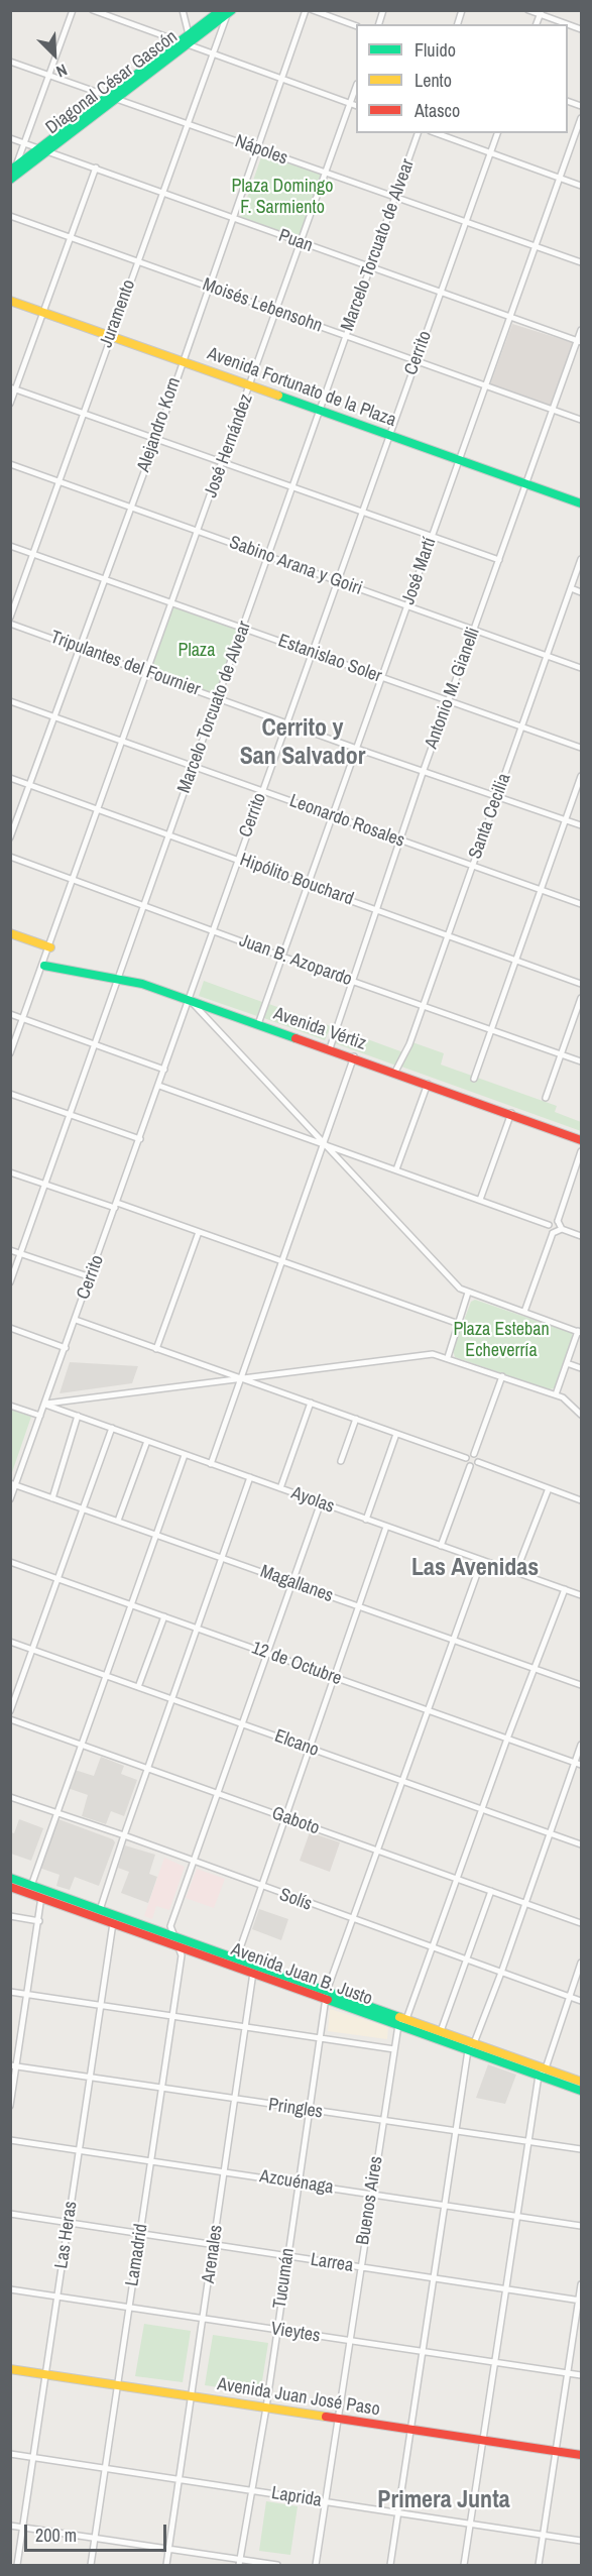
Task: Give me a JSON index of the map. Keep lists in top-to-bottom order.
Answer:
{
  "streets": {
    "main road": [
      "Diagonal César Gascón",
      "Avenida Fortunato de la Plaza",
      "Avenida Vértiz",
      "Avenida Juan B. Justo",
      "Avenida Juan José Paso"
    ],
    "street": [
      "Nápoles",
      "Puan",
      "Marcelo Torcuato de Alvear",
      "Moisés Lebensohn",
      "Juramento",
      "Cerrito",
      "Alejandro Korn",
      "José Hernández",
      "Sabino Arana y Goiri",
      "José Martí",
      "Estanislao Soler",
      "Tripulantes del Fournier",
      "Antonio M. Gianelli",
      "Santa Cecilia",
      "Leonardo Rosales",
      "Hipólito Bouchard",
      "Juan B. Azopardo",
      "Ayolas",
      "Magallanes",
      "12 de Octubre",
      "Elcano",
      "Gaboto",
      "Solís",
      "Pringles",
      "Azcuénaga",
      "Buenos Aires",
      "Las Heras",
      "Arenales",
      "Lamadrid",
      "Larrea",
      "Tucumán",
      "Vieytes",
      "Laprida"
    ]
  },
  "crossings": [
    ["Diagonal César Gascón", "Nápoles"],
    ["Diagonal César Gascón", "Puan"],
    ["Diagonal César Gascón", "Juramento"],
    ["Nápoles", "Marcelo Torcuato de Alvear"],
    ["Nápoles", "Juramento"],
    ["Nápoles", "Cerrito"],
    ["Nápoles", "Alejandro Korn"],
    ["Nápoles", "José Hernández"],
    ["Nápoles", "José Martí"],
    ["Puan", "Marcelo Torcuato de Alvear"],
    ["Puan", "Juramento"],
    ["Puan", "Cerrito"],
    ["Puan", "Alejandro Korn"],
    ["Puan", "José Hernández"],
    ["Puan", "José Martí"],
    ["Puan", "Antonio M. Gianelli"],
    ["Marcelo Torcuato de Alvear", "Moisés Lebensohn"],
    ["Marcelo Torcuato de Alvear", "Avenida Fortunato de la Plaza"],
    ["Marcelo Torcuato de Alvear", "Sabino Arana y Goiri"],
    ["Marcelo Torcuato de Alvear", "Estanislao Soler"],
    ["Marcelo Torcuato de Alvear", "Tripulantes del Fournier"],
    ["Marcelo Torcuato de Alvear", "Leonardo Rosales"],
    ["Marcelo Torcuato de Alvear", "Hipólito Bouchard"],
    ["Marcelo Torcuato de Alvear", "Juan B. Azopardo"],
    ["Marcelo Torcuato de Alvear", "Avenida Vértiz"],
    ["Moisés Lebensohn", "Juramento"],
    ["Moisés Lebensohn", "Cerrito"],
    ["Moisés Lebensohn", "Alejandro Korn"],
    ["Moisés Lebensohn", "José Hernández"],
    ["Moisés Lebensohn", "José Martí"],
    ["Moisés Lebensohn", "Antonio M. Gianelli"],
    ["Juramento", "Avenida Fortunato de la Plaza"],
    ["Juramento", "Sabino Arana y Goiri"],
    ["Juramento", "Estanislao Soler"],
    ["Cerrito", "Avenida Fortunato de la Plaza"],
    ["Cerrito", "Sabino Arana y Goiri"],
    ["Cerrito", "Estanislao Soler"],
    ["Cerrito", "Tripulantes del Fournier"],
    ["Cerrito", "Leonardo Rosales"],
    ["Cerrito", "Hipólito Bouchard"],
    ["Cerrito", "Juan B. Azopardo"],
    ["Cerrito", "Avenida Vértiz"],
    ["Cerrito", "Ayolas"],
    ["Cerrito", "Magallanes"],
    ["Avenida Fortunato de la Plaza", "Alejandro Korn"],
    ["Avenida Fortunato de la Plaza", "José Hernández"],
    ["Avenida Fortunato de la Plaza", "José Martí"],
    ["Avenida Fortunato de la Plaza", "Antonio M. Gianelli"],
    ["Alejandro Korn", "Sabino Arana y Goiri"],
    ["Alejandro Korn", "Estanislao Soler"],
    ["Alejandro Korn", "Tripulantes del Fournier"],
    ["Alejandro Korn", "Leonardo Rosales"],
    ["Alejandro Korn", "Hipólito Bouchard"],
    ["José Hernández", "Sabino Arana y Goiri"],
    ["José Hernández", "Estanislao Soler"],
    ["José Hernández", "Tripulantes del Fournier"],
    ["Sabino Arana y Goiri", "José Martí"],
    ["Sabino Arana y Goiri", "Antonio M. Gianelli"],
    ["Sabino Arana y Goiri", "Santa Cecilia"],
    ["José Martí", "Estanislao Soler"],
    ["José Martí", "Tripulantes del Fournier"],
    ["José Martí", "Leonardo Rosales"],
    ["José Martí", "Hipólito Bouchard"],
    ["José Martí", "Juan B. Azopardo"],
    ["José Martí", "Avenida Vértiz"],
    ["Estanislao Soler", "Antonio M. Gianelli"],
    ["Estanislao Soler", "Santa Cecilia"],
    ["Tripulantes del Fournier", "Antonio M. Gianelli"],
    ["Tripulantes del Fournier", "Santa Cecilia"],
    ["Antonio M. Gianelli", "Leonardo Rosales"],
    ["Antonio M. Gianelli", "Hipólito Bouchard"],
    ["Antonio M. Gianelli", "Juan B. Azopardo"],
    ["Antonio M. Gianelli", "Avenida Vértiz"],
    ["Santa Cecilia", "Leonardo Rosales"],
    ["Santa Cecilia", "Hipólito Bouchard"],
    ["Santa Cecilia", "Juan B. Azopardo"],
    ["Santa Cecilia", "Avenida Vértiz"],
    ["Ayolas", "Tucumán"],
    ["Magallanes", "Tucumán"],
    ["12 de Octubre", "Tucumán"],
    ["Elcano", "Tucumán"],
    ["Gaboto", "Tucumán"],
    ["Solís", "Tucumán"],
    ["Avenida Juan B. Justo", "Buenos Aires"],
    ["Avenida Juan B. Justo", "Las Heras"],
    ["Avenida Juan B. Justo", "Arenales"],
    ["Avenida Juan B. Justo", "Lamadrid"],
    ["Avenida Juan B. Justo", "Tucumán"],
    ["Pringles", "Buenos Aires"],
    ["Pringles", "Las Heras"],
    ["Pringles", "Arenales"],
    ["Pringles", "Lamadrid"],
    ["Pringles", "Tucumán"],
    ["Azcuénaga", "Buenos Aires"],
    ["Azcuénaga", "Las Heras"],
    ["Azcuénaga", "Arenales"],
    ["Azcuénaga", "Lamadrid"],
    ["Azcuénaga", "Tucumán"],
    ["Buenos Aires", "Larrea"],
    ["Buenos Aires", "Vieytes"],
    ["Buenos Aires", "Avenida Juan José Paso"],
    ["Buenos Aires", "Laprida"],
    ["Las Heras", "Larrea"],
    ["Las Heras", "Vieytes"],
    ["Las Heras", "Avenida Juan José Paso"],
    ["Las Heras", "Laprida"],
    ["Arenales", "Larrea"],
    ["Arenales", "Vieytes"],
    ["Arenales", "Avenida Juan José Paso"],
    ["Arenales", "Laprida"],
    ["Lamadrid", "Larrea"],
    ["Lamadrid", "Vieytes"],
    ["Lamadrid", "Avenida Juan José Paso"],
    ["Lamadrid", "Laprida"],
    ["Larrea", "Tucumán"],
    ["Tucumán", "Vieytes"],
    ["Tucumán", "Avenida Juan José Paso"],
    ["Tucumán", "Laprida"]
  ],
  "districts": ["Cerrito y San Salvador", "Las Avenidas", "Primera Junta"],
  "parks": ["Plaza Domingo F. Sarmiento", "Plaza", "Plaza Esteban Echeverría"],
  "legend": ["Fluido", "Lento", "Atasco"],
  "scale_bar": "200 m",
  "north": "bottom right"
}
